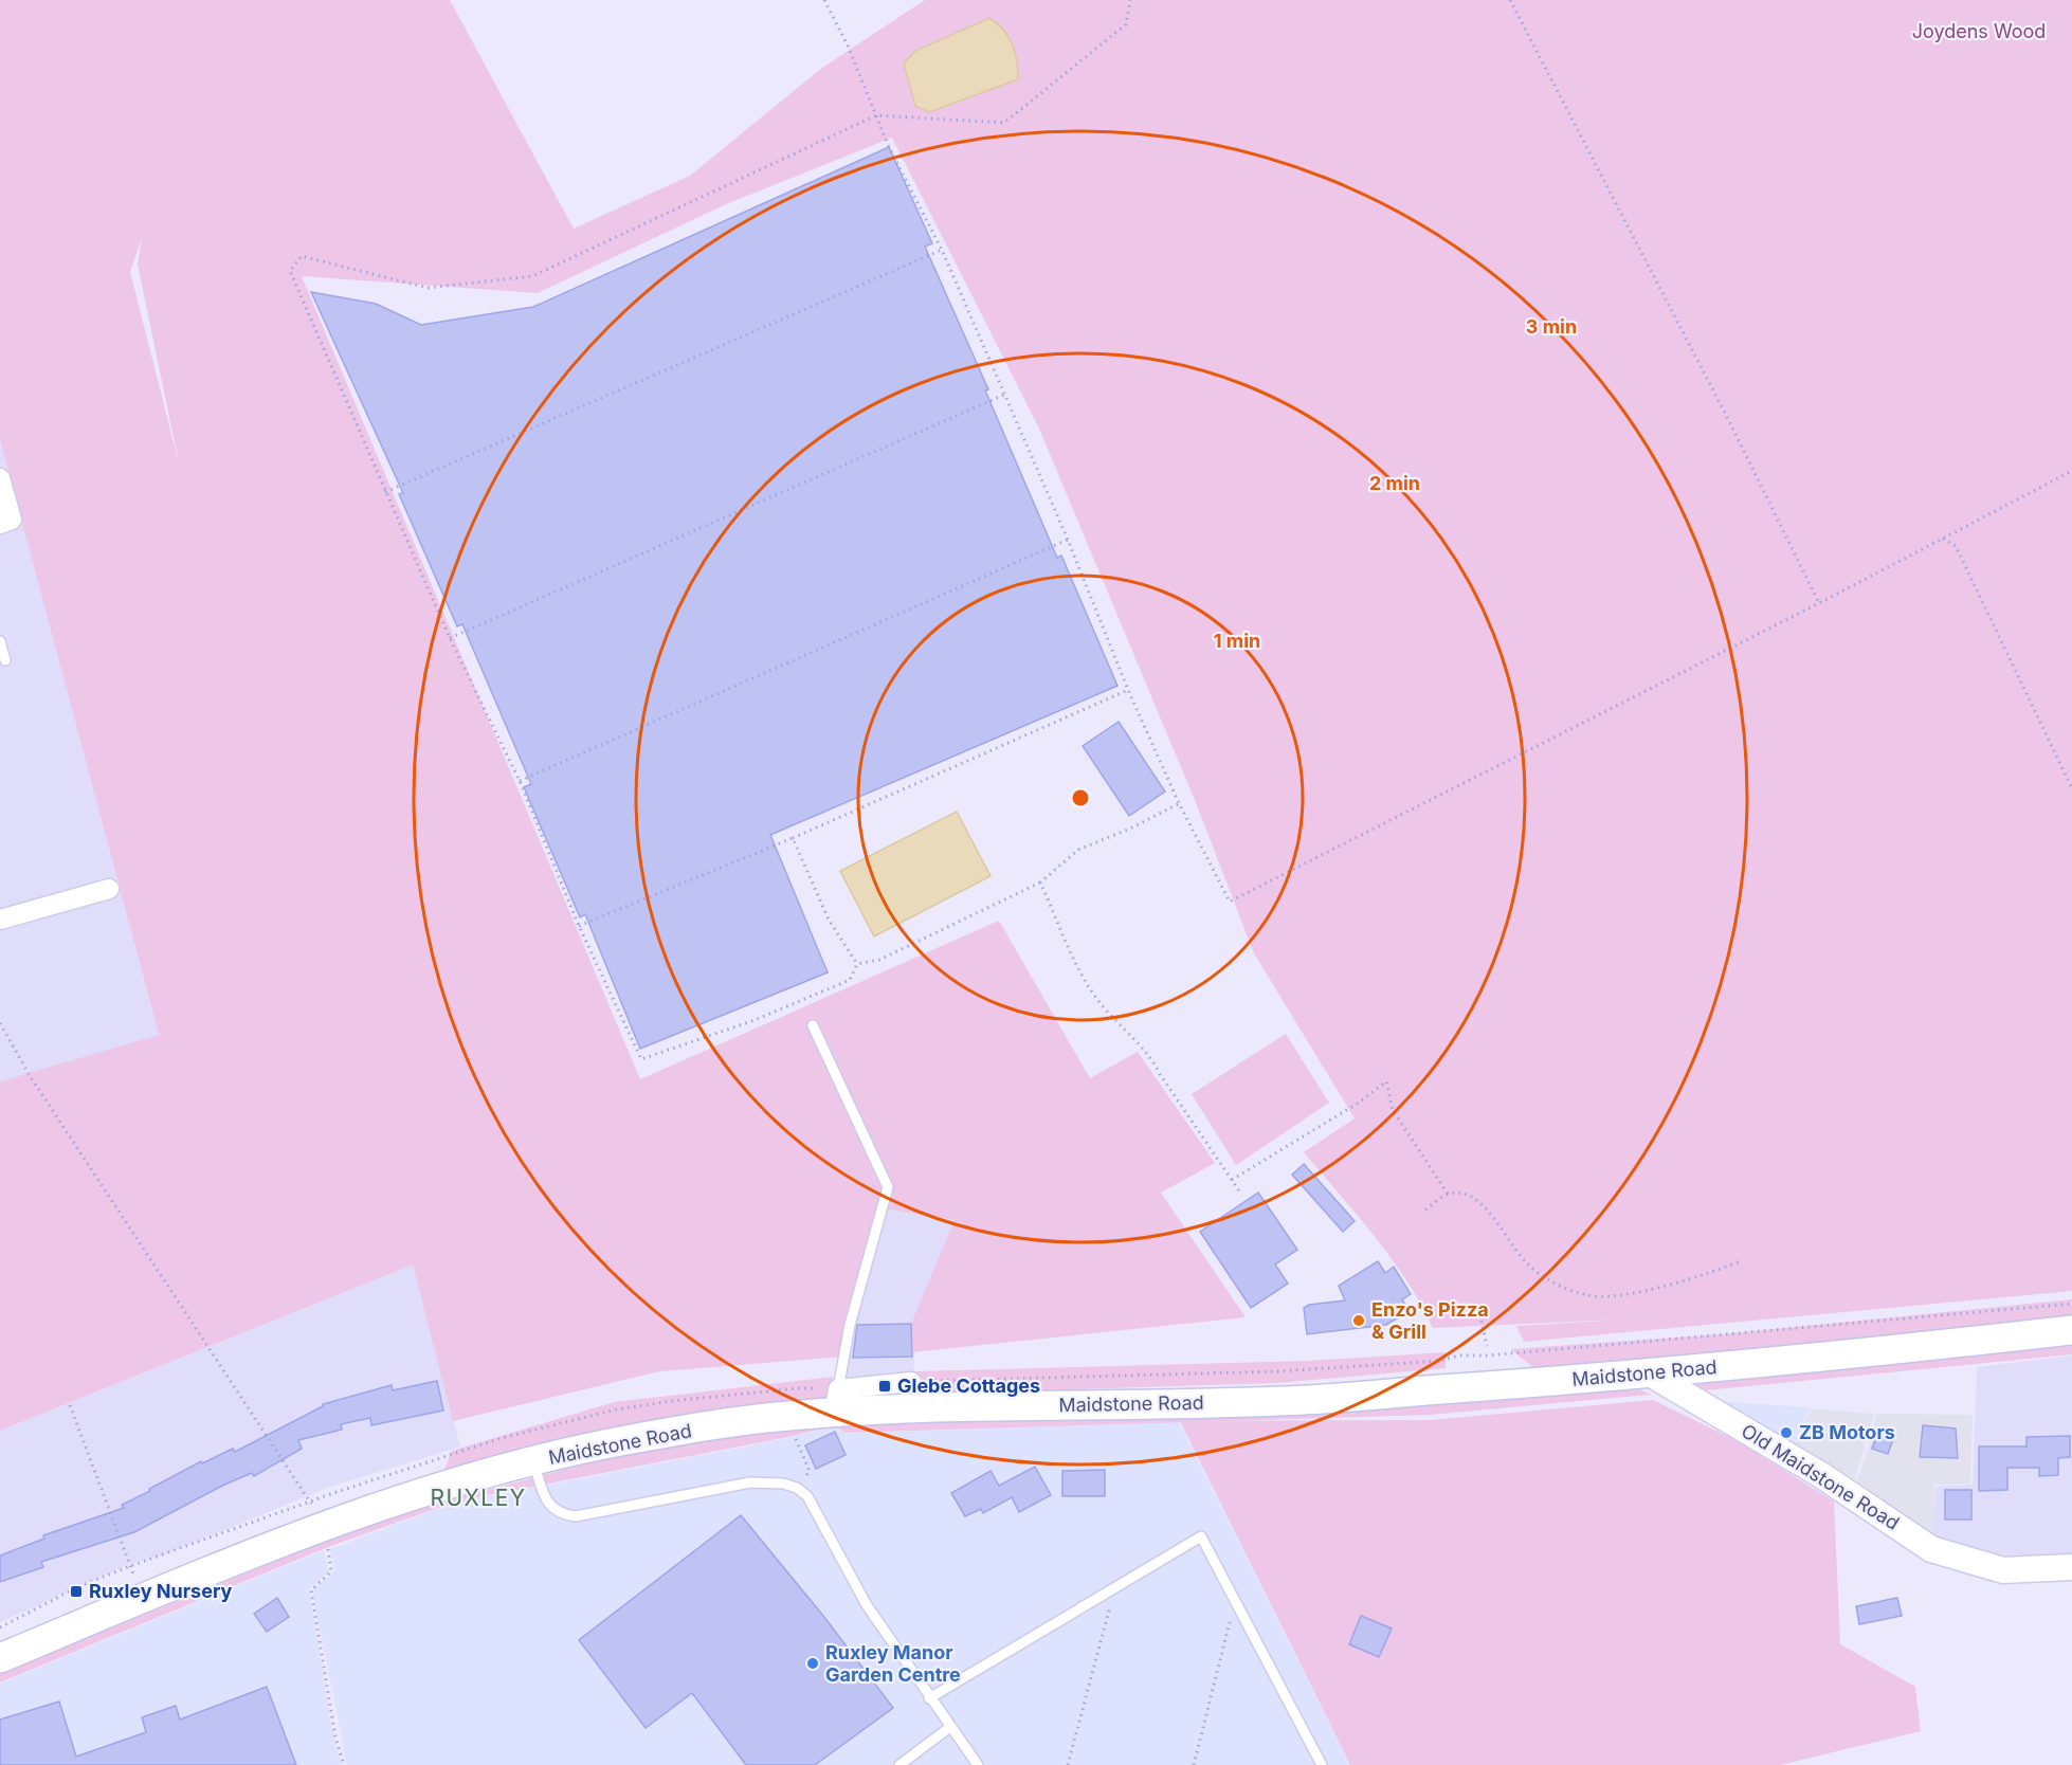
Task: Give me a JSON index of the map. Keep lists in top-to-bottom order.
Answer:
{
  "streets": {
    "main road": ["Maidstone Road"],
    "street": ["Old Maidstone Road"]
  },
  "crossings": [
    ["Maidstone Road", "Old Maidstone Road"]
  ],
  "districts": ["RUXLEY"],
  "parks": ["Joydens Wood"],
  "places": {
    "other": ["Enzo's Pizza & Grill", "ZB Motors", "Ruxley Manor Garden Centre"],
    "transit": ["Glebe Cottages", "Ruxley Nursery"]
  },
  "rings": ["3 min", "2 min", "1 min"]
}
